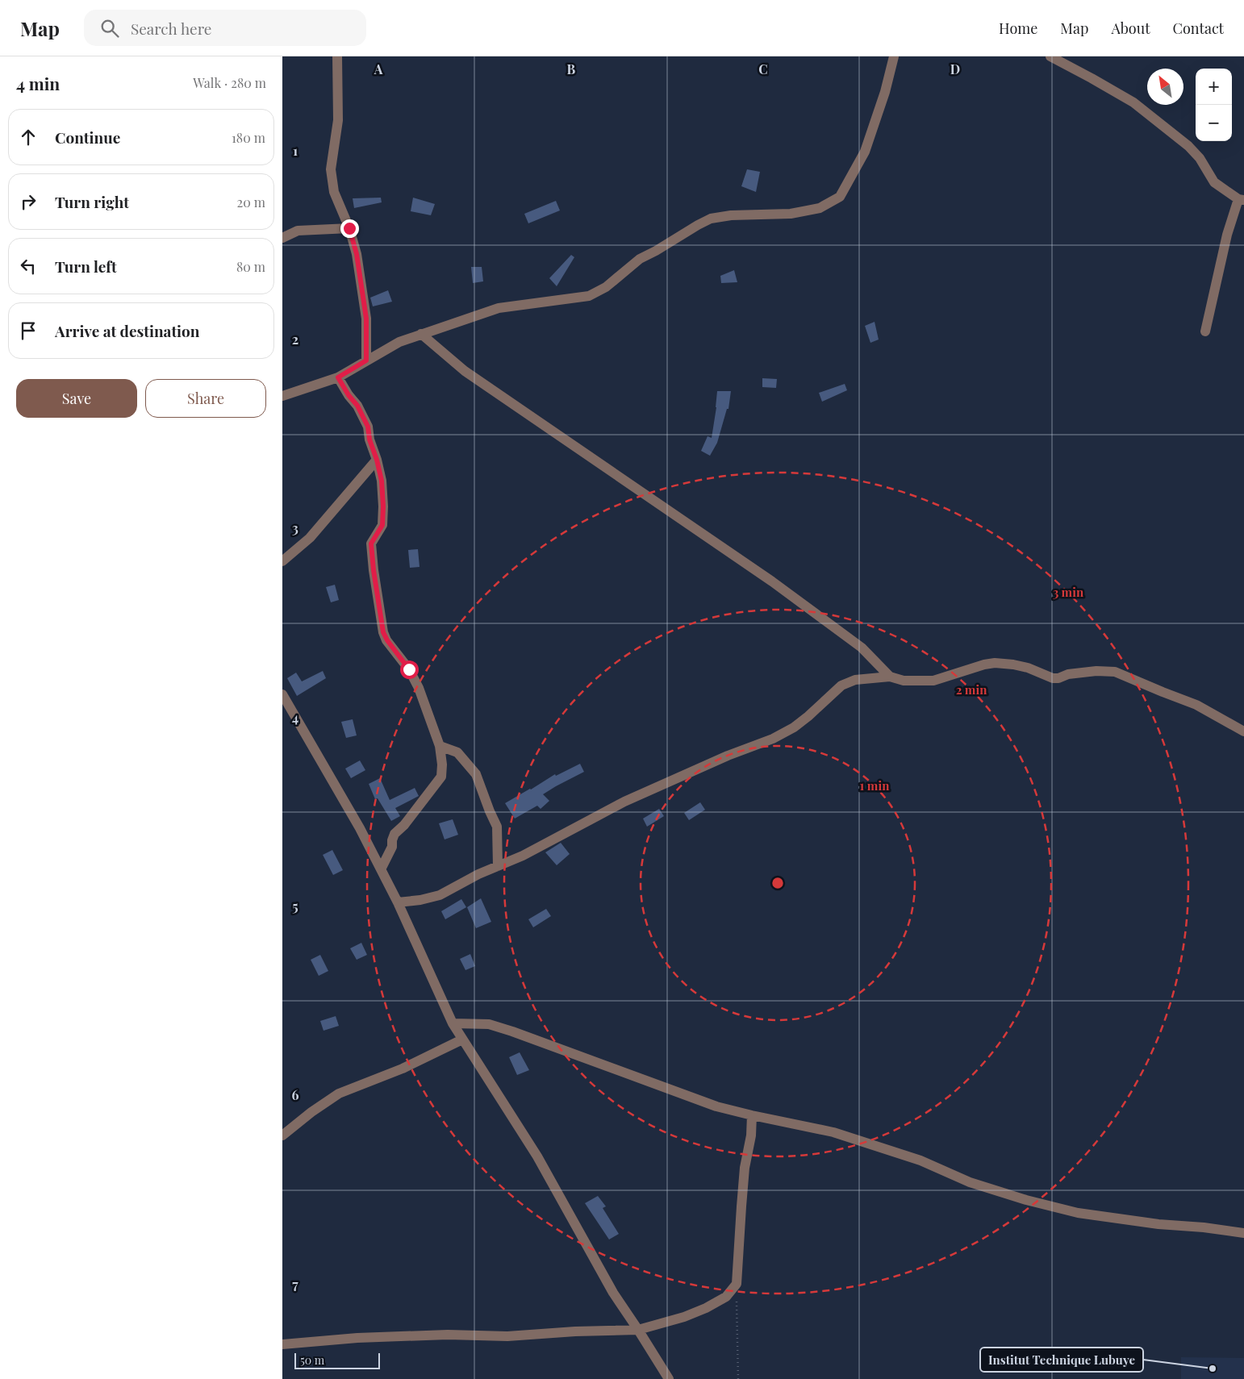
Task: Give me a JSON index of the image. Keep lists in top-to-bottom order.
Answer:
{
  "places": ["Institut Technique Lubuye"],
  "scale_bar": "50 m",
  "north": "top left",
  "page": {
    "header": "Map",
    "search": "Search here",
    "nav": [
      "Home",
      "Map",
      "About",
      "Contact"
    ],
    "heading": ["4 min", "Walk · 280 m"],
    "map_buttons": ["+", "−"],
    "list": [
      ["Continue", "180 m"],
      ["Turn right", "20 m"],
      ["Turn left", "80 m"],
      "Arrive at destination"
    ],
    "buttons": ["Save", "Share"],
    "scale": "50 m"
  },
  "grid": {
    "columns": [
      "A",
      "B",
      "C",
      "D"
    ],
    "rows": [
      "1",
      "2",
      "3",
      "4",
      "5",
      "6",
      "7"
    ]
  },
  "rings": ["3 min", "2 min", "1 min"]
}
